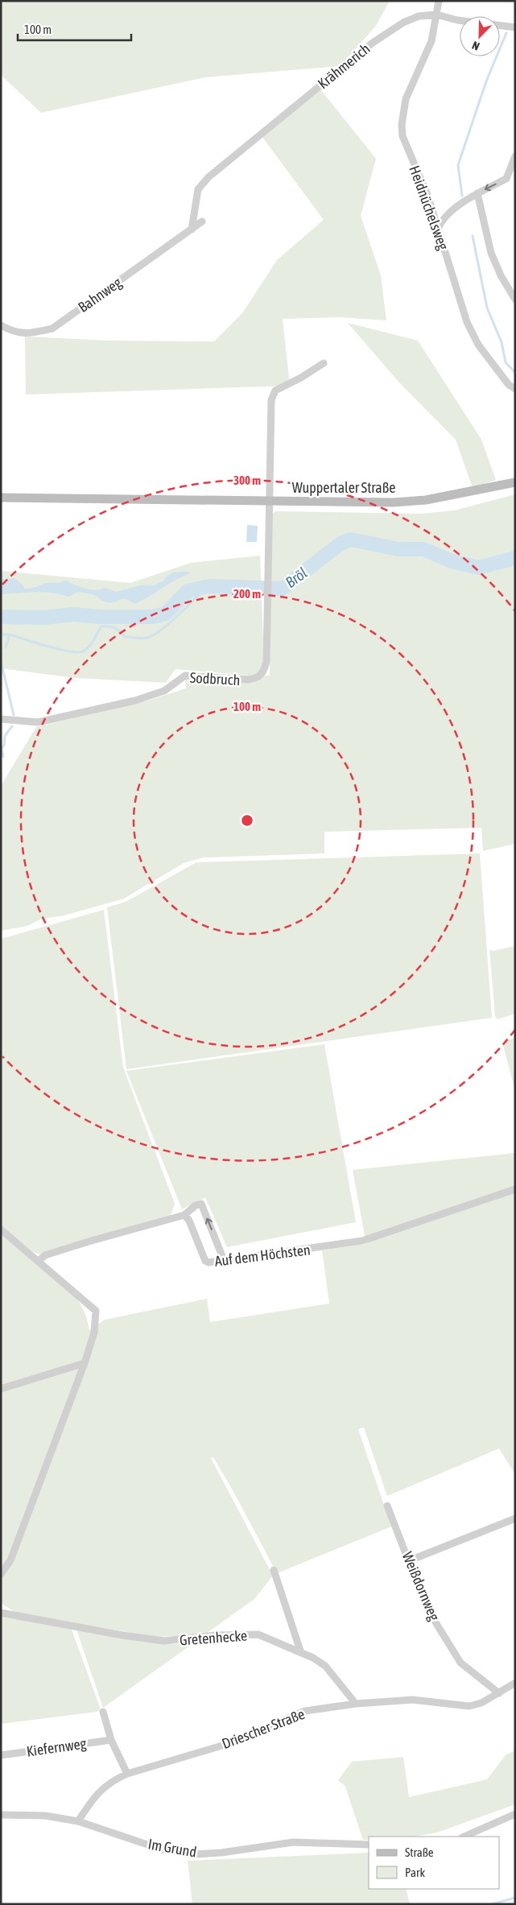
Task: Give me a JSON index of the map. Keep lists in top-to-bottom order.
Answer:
{
  "streets": {
    "main road": ["Wuppertaler Straße"],
    "street": [
      "Krähmerich",
      "Heidnüchelsweg",
      "Bahnweg",
      "Sodbruch",
      "Auf dem Höchsten",
      "Weißdornweg",
      "Gretenhecke",
      "Driescher Straße",
      "Kiefernweg",
      "Im Grund"
    ]
  },
  "crossings": [
    ["Krähmerich", "Heidnüchelsweg"],
    ["Krähmerich", "Bahnweg"],
    ["Wuppertaler Straße", "Sodbruch"],
    ["Weißdornweg", "Driescher Straße"],
    ["Gretenhecke", "Driescher Straße"],
    ["Driescher Straße", "Im Grund"]
  ],
  "water": ["Bröl"],
  "legend": ["Straße", "Park"],
  "scale_bar": "100 m",
  "north": "bottom left",
  "rings": ["300 m", "200 m", "100 m"]
}
